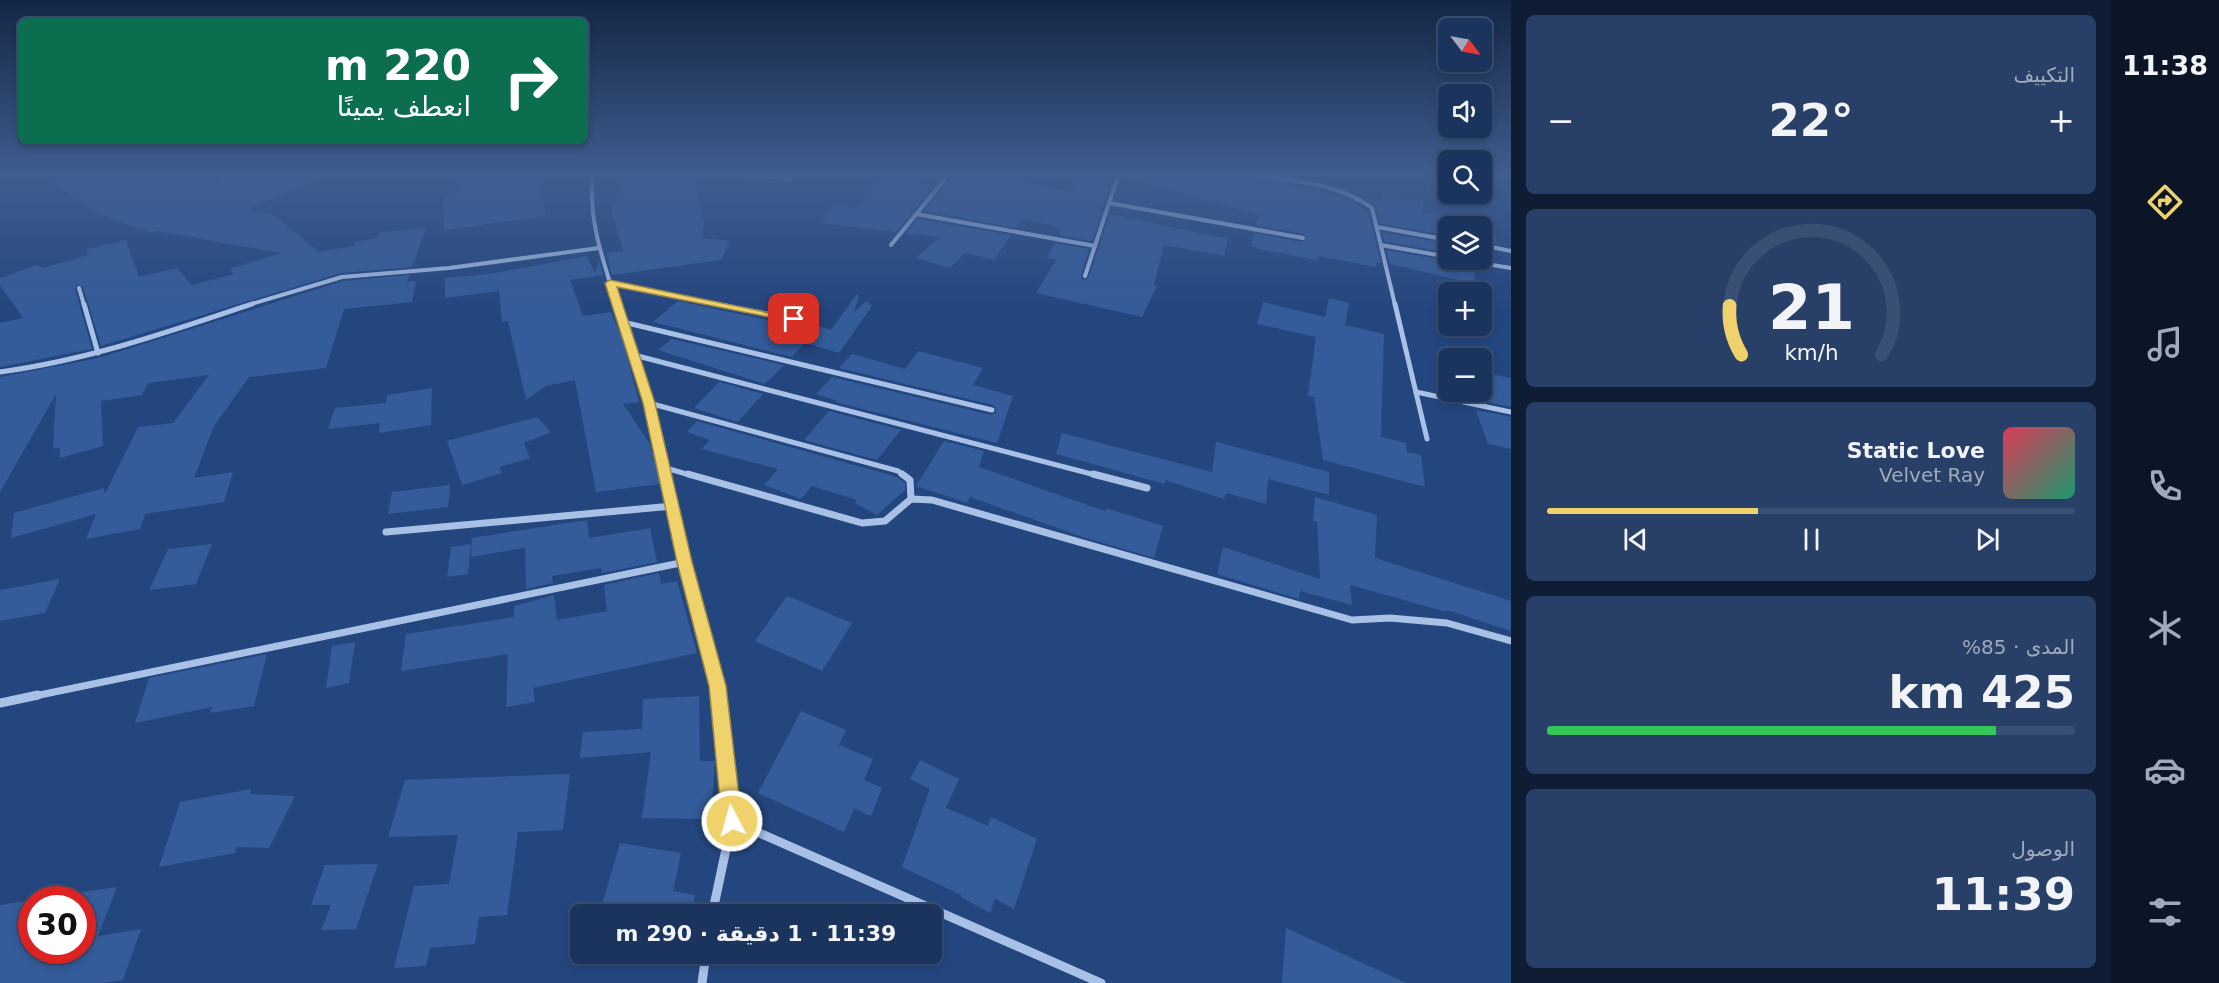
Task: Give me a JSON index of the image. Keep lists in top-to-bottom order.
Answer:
{
  "north": "bottom right",
  "page": {
    "tabs": "11:38",
    "tile": [
      "التكييف",
      ["المدى · 85%", "425 km"],
      ["الوصول", "11:39"]
    ],
    "map_buttons": ["+", "−"],
    "turn": ["220 m", "انعطف يمينًا"],
    "heat": ["−", "22°", "+"],
    "song": ["Static Love", "Velvet Ray"],
    "limit": "30",
    "trip": "11:39 · 1 دقيقة · 290 m",
    "gauge": ["21", "km/h"]
  }
}
